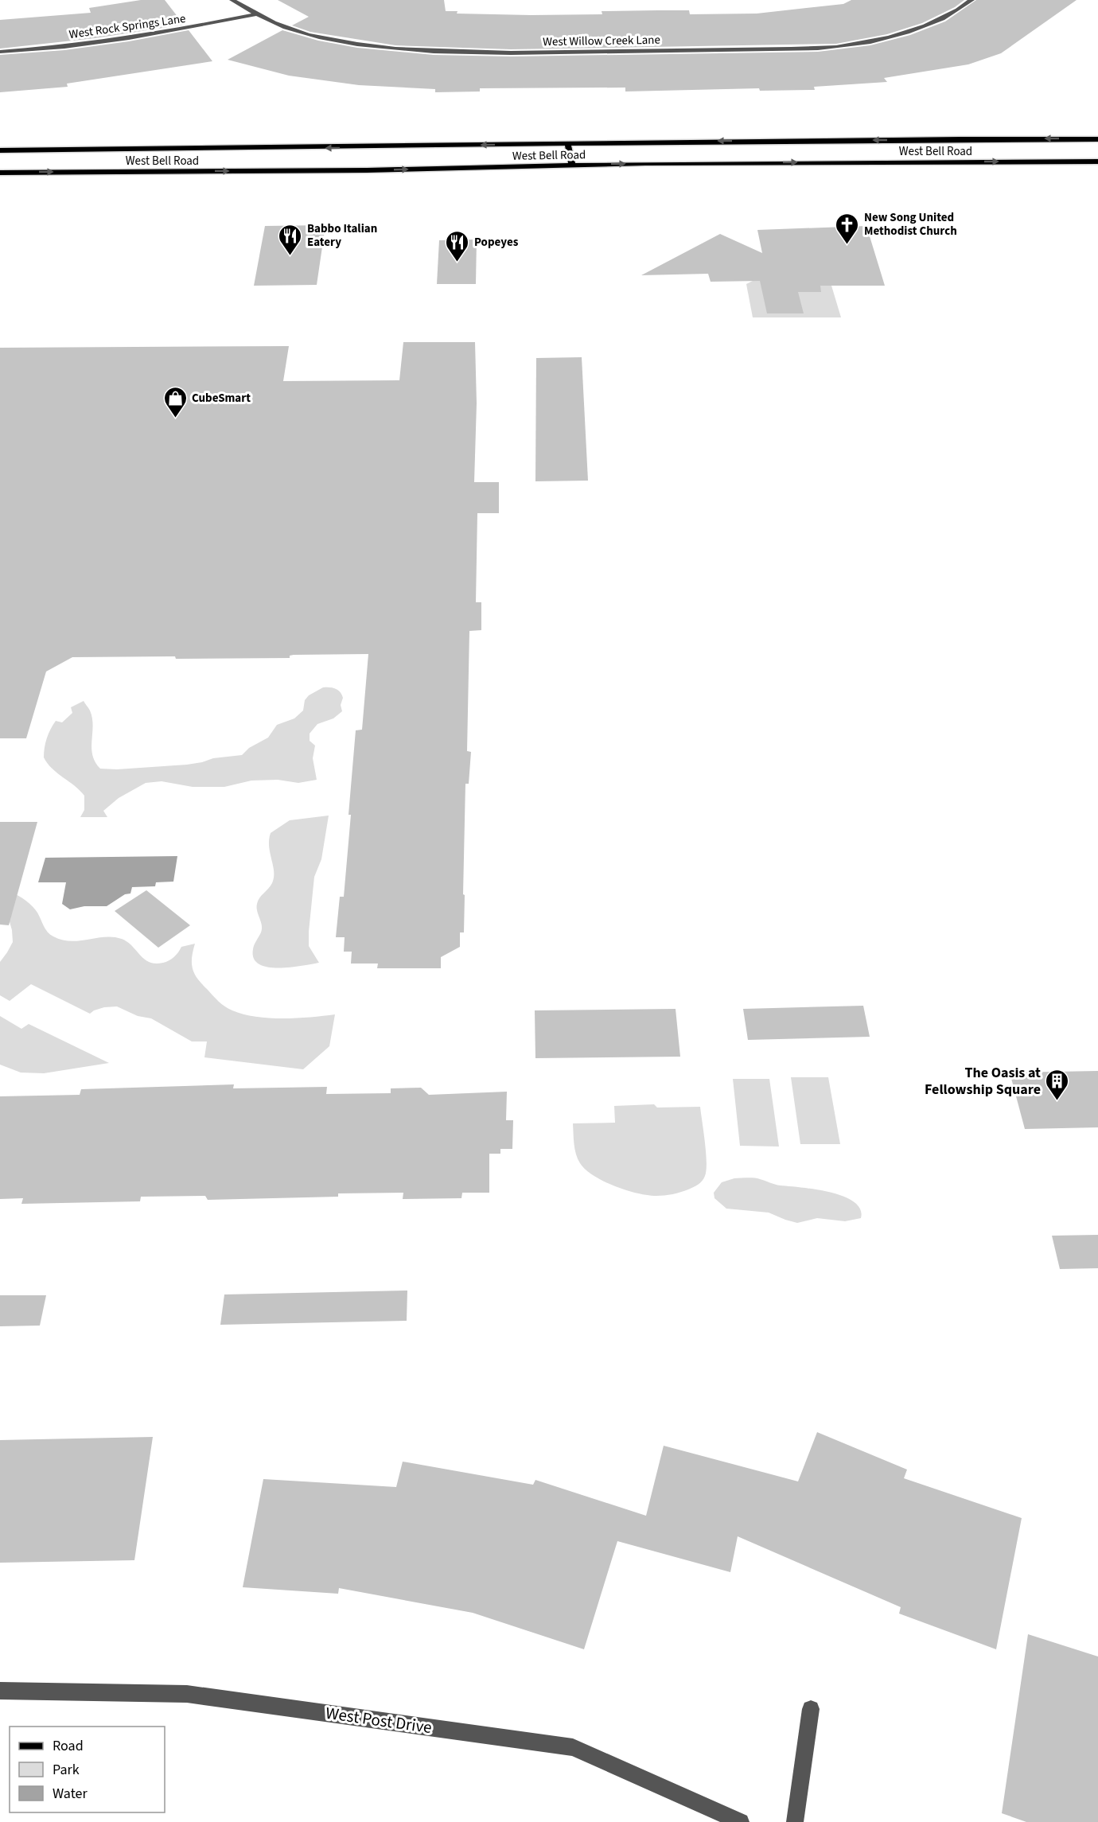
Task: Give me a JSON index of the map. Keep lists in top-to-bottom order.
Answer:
{
  "streets": {
    "main road": ["West Bell Road"],
    "street": ["West Rock Springs Lane", "West Willow Creek Lane", "West Post Drive"]
  },
  "crossings": [
    ["West Rock Springs Lane", "West Willow Creek Lane"]
  ],
  "places": {
    "church": ["New Song United Methodist Church"],
    "restaurant": ["Babbo Italian Eatery", "Popeyes"],
    "shop": ["CubeSmart"],
    "building": ["The Oasis at Fellowship Square"]
  },
  "legend": ["Road", "Park", "Water"]
}
